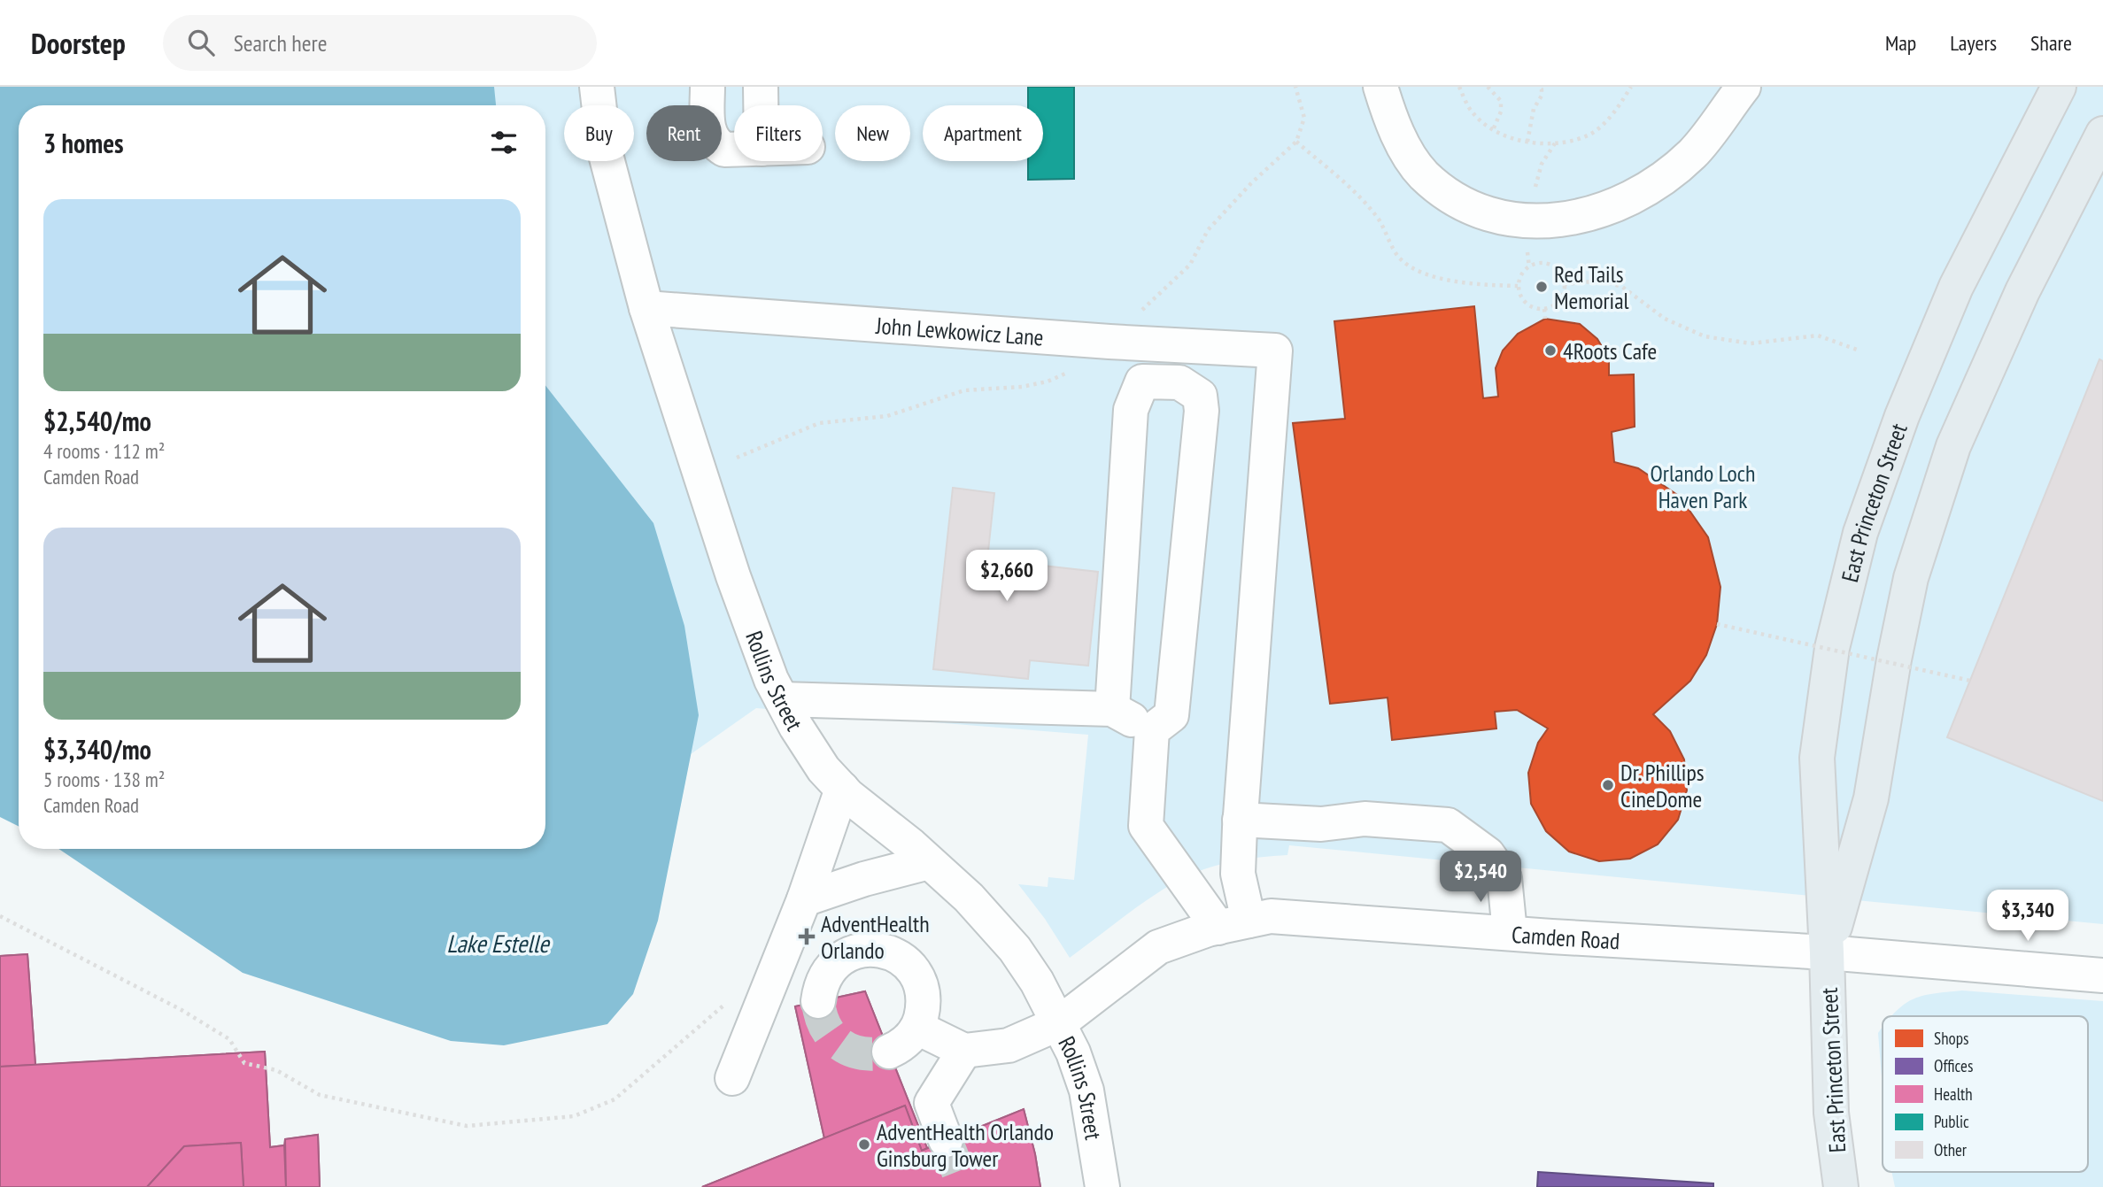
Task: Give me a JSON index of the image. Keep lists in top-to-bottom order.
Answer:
{
  "streets": {
    "main road": ["East Princeton Street"],
    "street": ["John Lewkowicz Lane", "Rollins Street", "Camden Road"]
  },
  "crossings": [
    ["John Lewkowicz Lane", "Rollins Street"],
    ["East Princeton Street", "Camden Road"],
    ["Rollins Street", "Camden Road"]
  ],
  "water": ["Lake Estelle"],
  "parks": ["Orlando Loch Haven Park"],
  "places": {
    "other": [
      "Red Tails Memorial",
      "4Roots Cafe",
      "Dr. Phillips CineDome",
      "AdventHealth Orlando Ginsburg Tower"
    ],
    "health": ["AdventHealth Orlando"]
  },
  "legend": [
    "Shops",
    "Offices",
    "Health",
    "Public",
    "Other"
  ],
  "page": {
    "header": "Doorstep",
    "search": "Search here",
    "nav": ["Map", "Layers", "Share"],
    "chip": [
      "Buy",
      "Rent",
      "Filters",
      "New",
      "Apartment"
    ],
    "heading": "3 homes",
    "list": [
      {
        "name": "$2,540/mo",
        "note": "4 rooms · 112 m² · Camden Road"
      },
      {
        "name": "$3,340/mo",
        "note": "5 rooms · 138 m² · Camden Road"
      }
    ],
    "price": ["$2,660", "$2,540", "$3,340"]
  }
}
